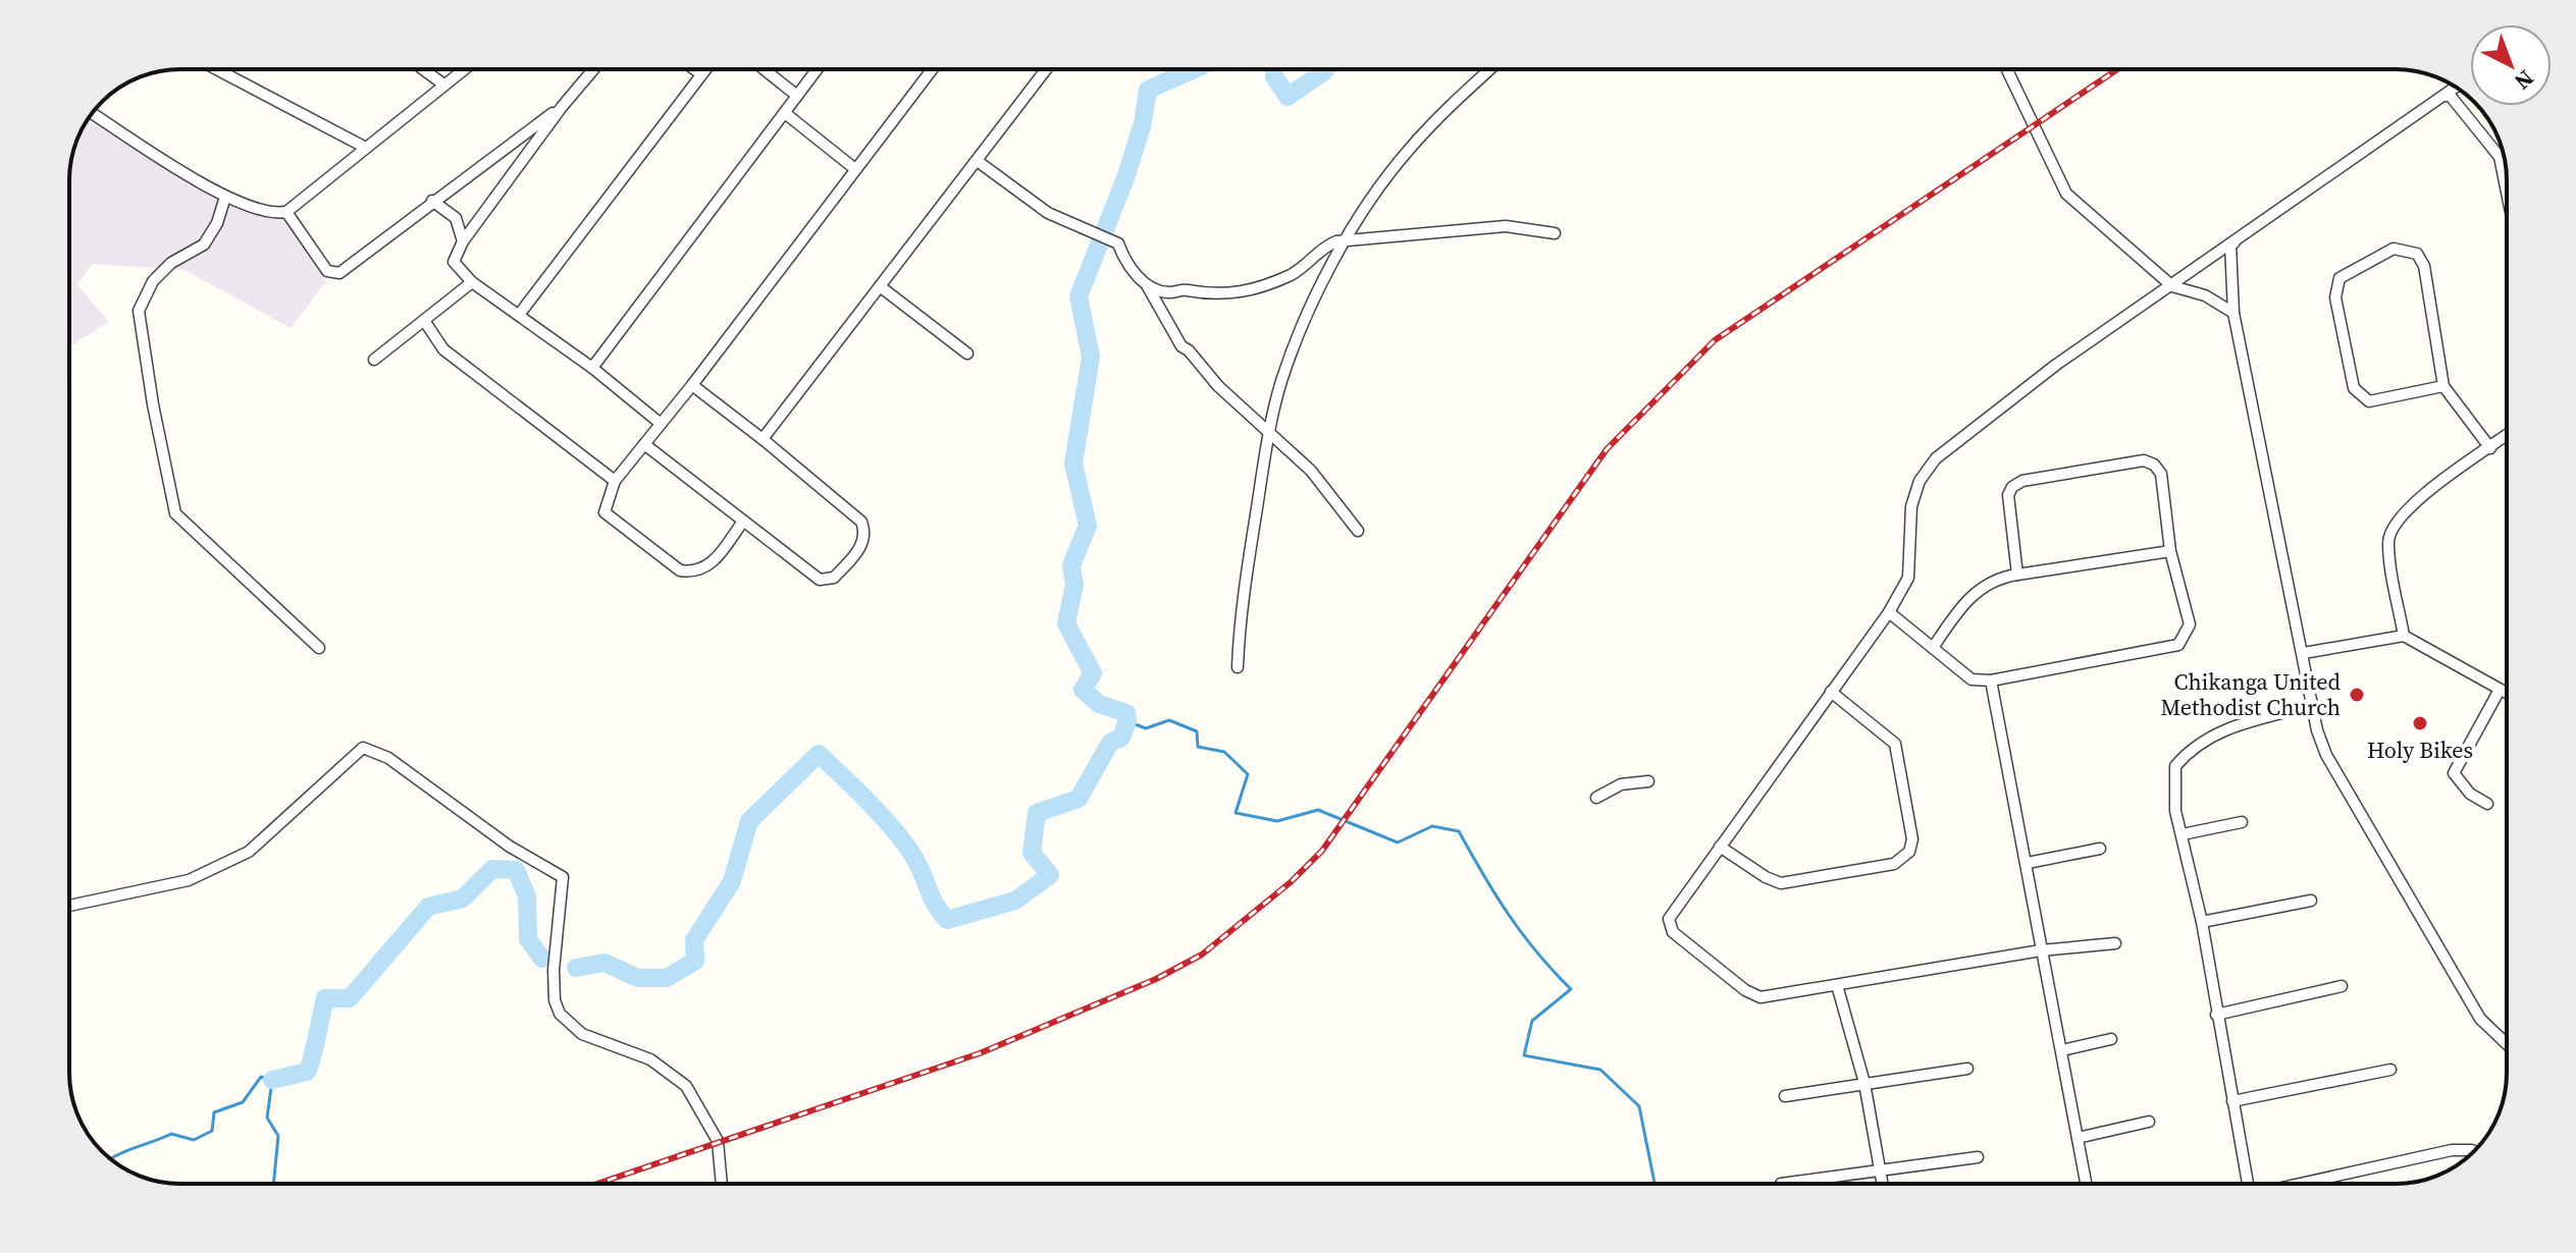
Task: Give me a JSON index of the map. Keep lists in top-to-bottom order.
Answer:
{
  "places": ["Chikanga United Methodist Church", "Holy Bikes"],
  "north": "bottom right"
}
